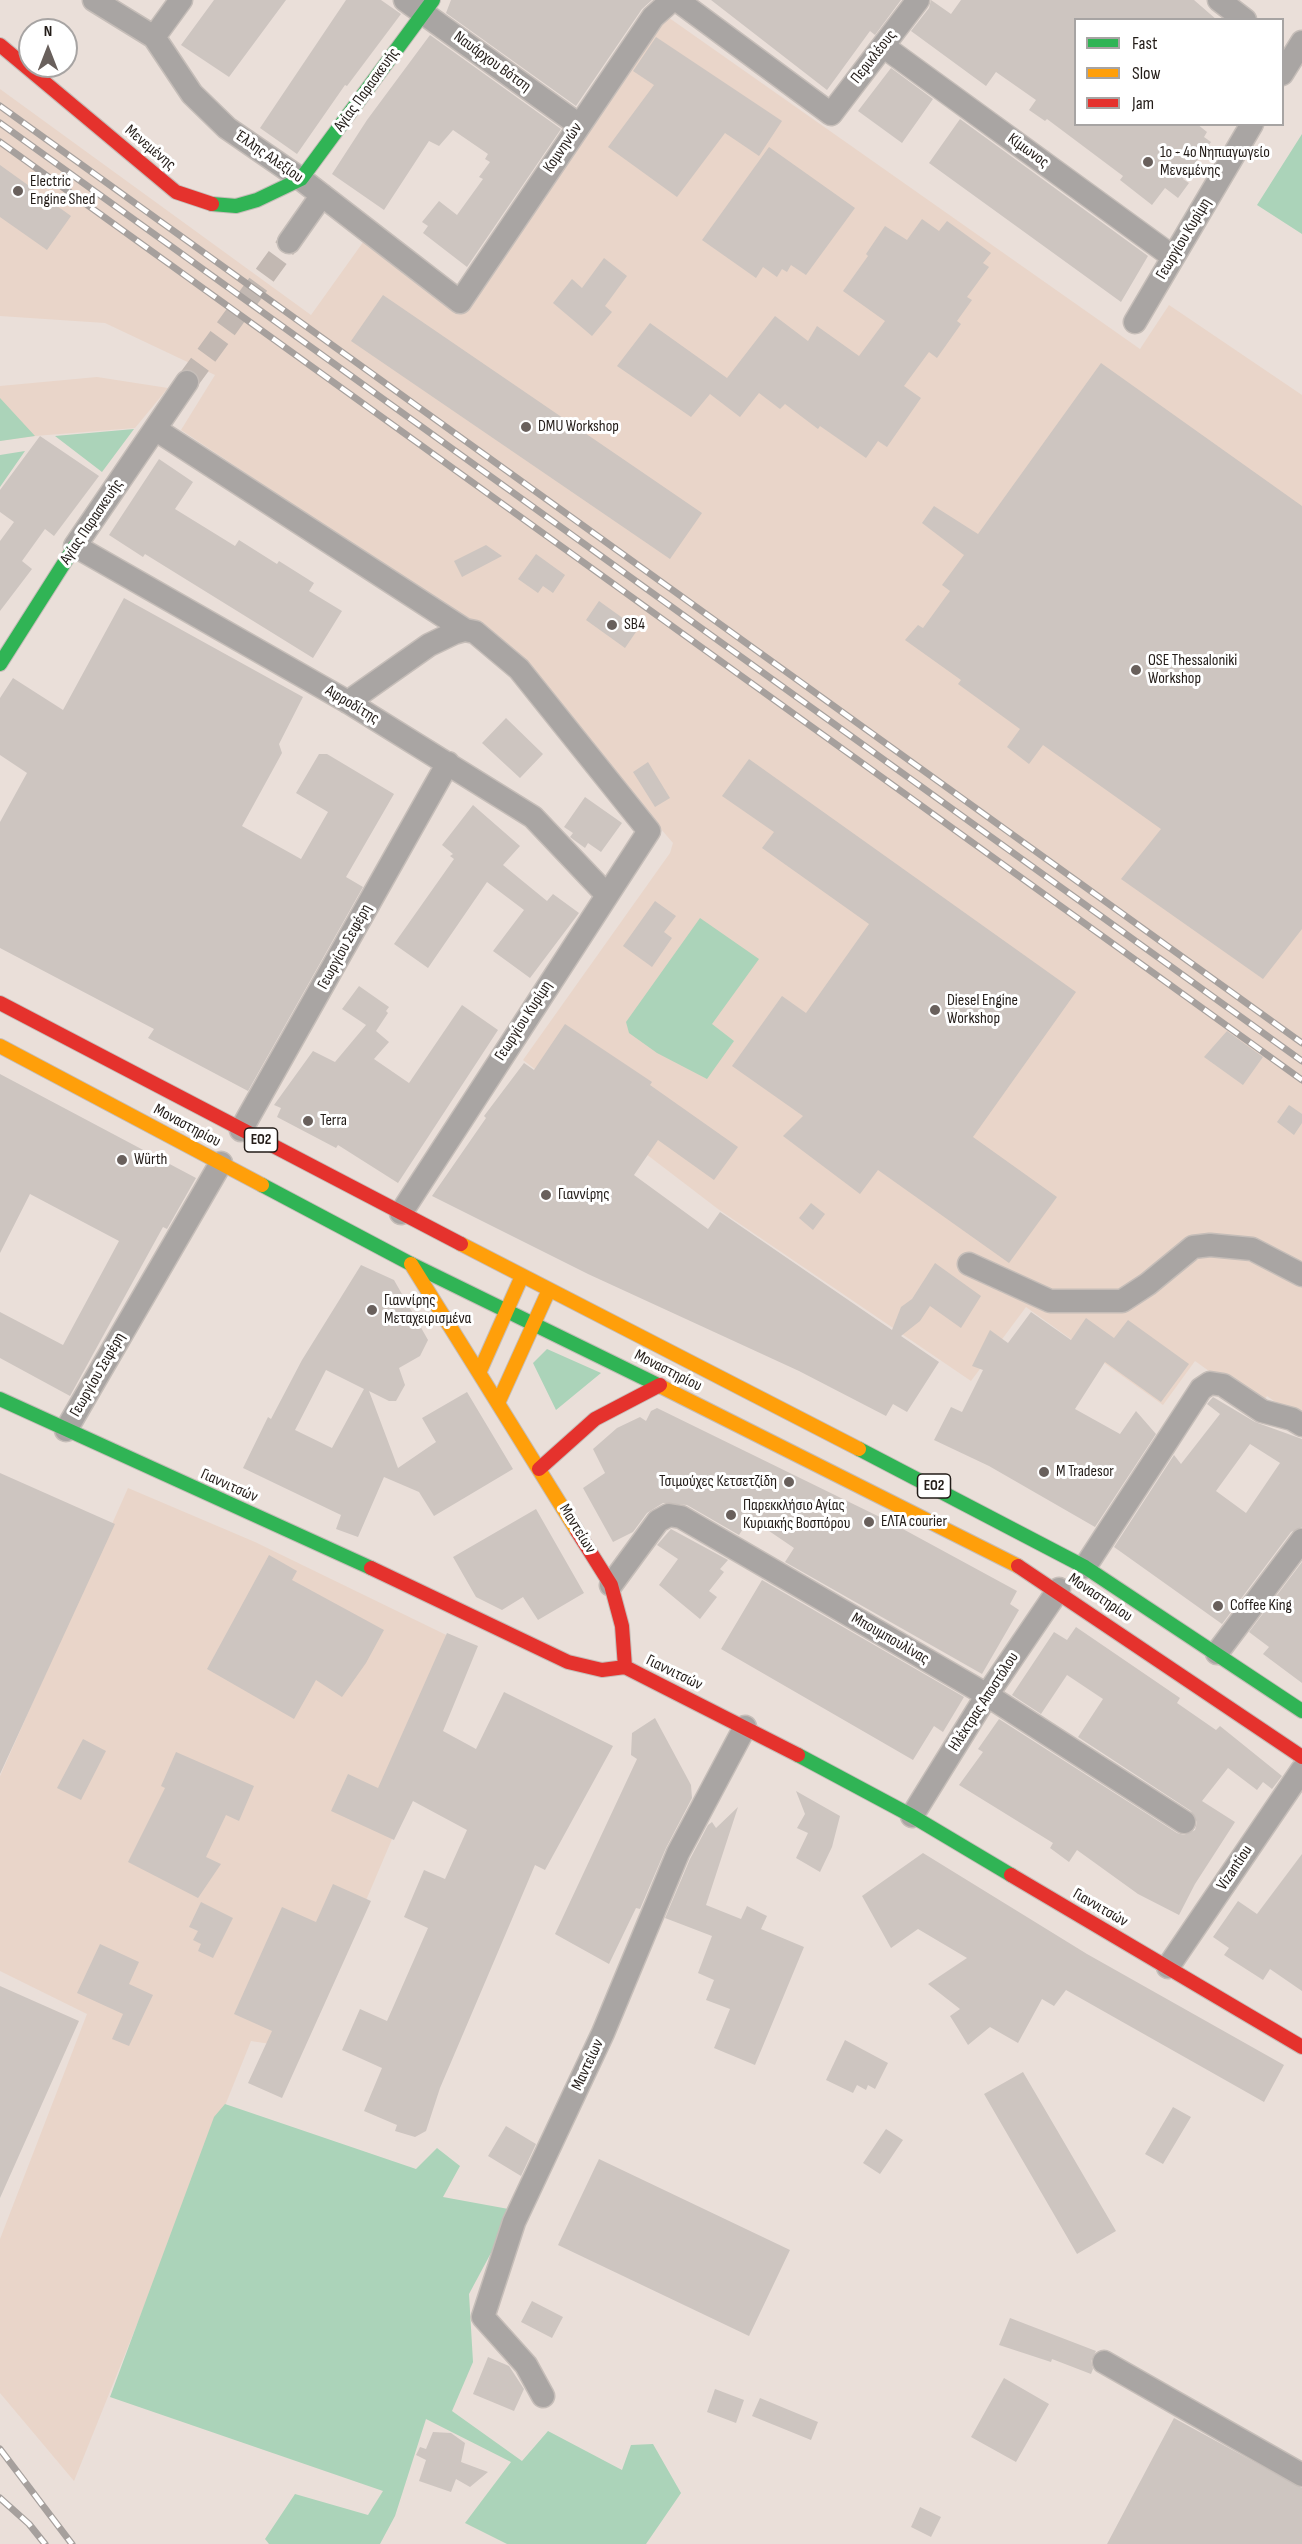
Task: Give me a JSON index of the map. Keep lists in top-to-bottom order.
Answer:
{
  "streets": {
    "main road": [
      "Αγίας Παρασκευής",
      "Μενεμένης",
      "Μοναστηρίου",
      "ΕΟ2",
      "Γιαννιτσών",
      "Μαντείων"
    ],
    "street": [
      "Περικλέους",
      "Ναυάρχου Βότση",
      "Κομνηνών",
      "Κίμωνος",
      "Έλλης Αλεξίου",
      "Γεωργίου Κυρίμη",
      "Αφροδίτης",
      "Γεωργίου Σεφέρη",
      "Μπουμπουλίνας",
      "Ηλέκτρας Αποστόλου",
      "Vizantiou"
    ]
  },
  "crossings": [
    ["Περικλέους", "Κίμωνος"],
    ["Ναυάρχου Βότση", "Αγίας Παρασκευής"],
    ["Ναυάρχου Βότση", "Κομνηνών"],
    ["Αγίας Παρασκευής", "Μενεμένης"],
    ["Αγίας Παρασκευής", "Έλλης Αλεξίου"],
    ["Αγίας Παρασκευής", "Αφροδίτης"],
    ["Μενεμένης", "Έλλης Αλεξίου"],
    ["Κομνηνών", "Έλλης Αλεξίου"],
    ["Κίμωνος", "Γεωργίου Κυρίμη"],
    ["Γεωργίου Κυρίμη", "Αφροδίτης"],
    ["Γεωργίου Κυρίμη", "Μοναστηρίου"],
    ["Αφροδίτης", "Γεωργίου Σεφέρη"],
    ["Γεωργίου Σεφέρη", "Μοναστηρίου"],
    ["Γεωργίου Σεφέρη", "Γιαννιτσών"],
    ["Μοναστηρίου", "Μαντείων"],
    ["Μοναστηρίου", "Ηλέκτρας Αποστόλου"],
    ["Γιαννιτσών", "Μαντείων"],
    ["Γιαννιτσών", "Ηλέκτρας Αποστόλου"],
    ["Γιαννιτσών", "Vizantiou"],
    ["Μαντείων", "Μπουμπουλίνας"],
    ["Μπουμπουλίνας", "Ηλέκτρας Αποστόλου"]
  ],
  "places": [
    "1o - 4o Νηπιαγωγείο Μενεμένης",
    "Electric Engine Shed",
    "DMU Workshop",
    "SB4",
    "OSE Thessaloniki Workshop",
    "Diesel Engine Workshop",
    "Terra",
    "Würth",
    "Γιαννίρης",
    "Γιαννίρης Μεταχειρισμένα",
    "M Tradesor",
    "Τσιμούχες Κετσετζίδη",
    "Παρεκκλήσιο Αγίας Κυριακής Βοσπόρου",
    "ΕΛΤΑ courier",
    "Coffee King"
  ],
  "legend": ["Fast", "Slow", "Jam"],
  "north": "top"
}
